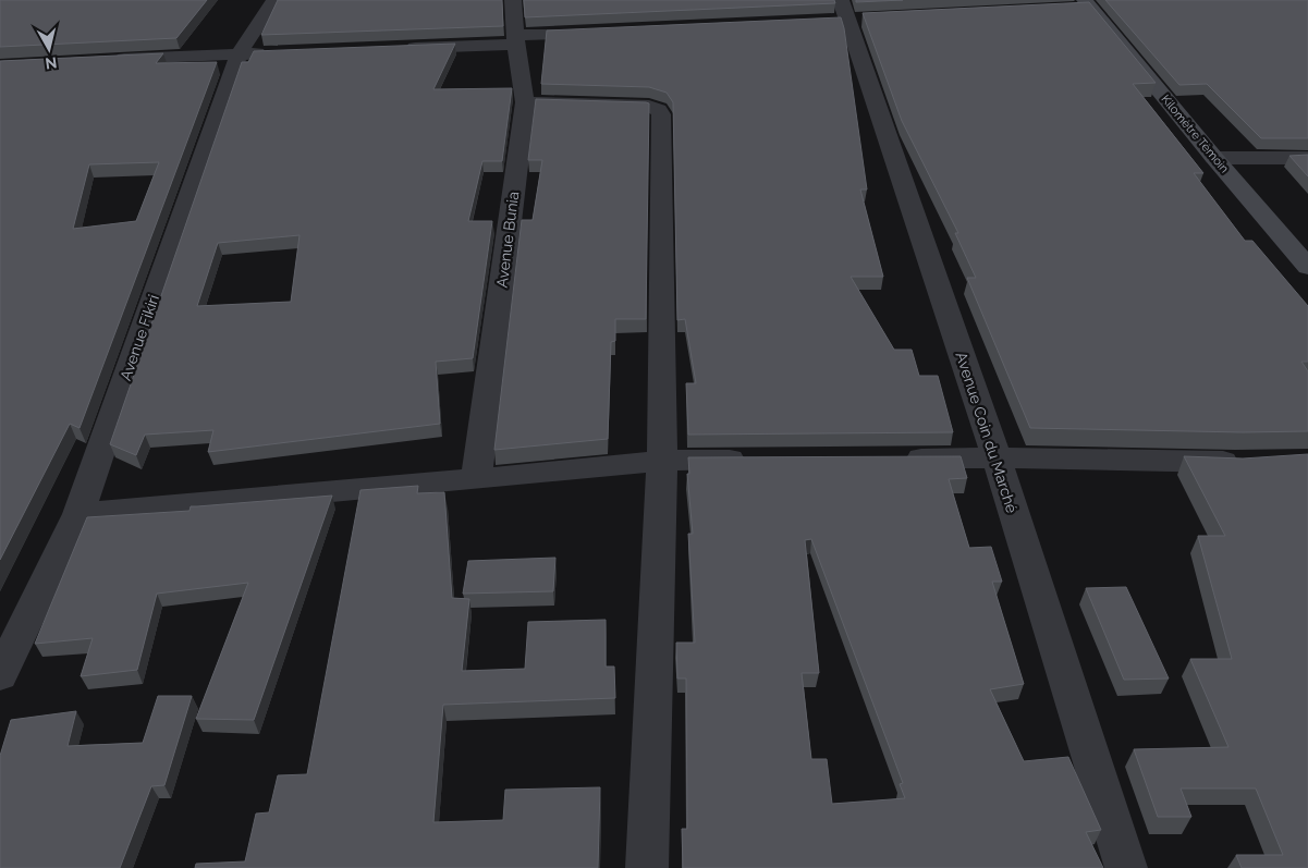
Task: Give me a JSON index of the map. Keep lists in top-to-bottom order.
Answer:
{
  "streets": {
    "main road": ["Kilomètre Témoin"],
    "street": ["Avenue Bunia", "Avenue Fikiri", "Avenue Coin du Marché"]
  },
  "north": "bottom"
}
